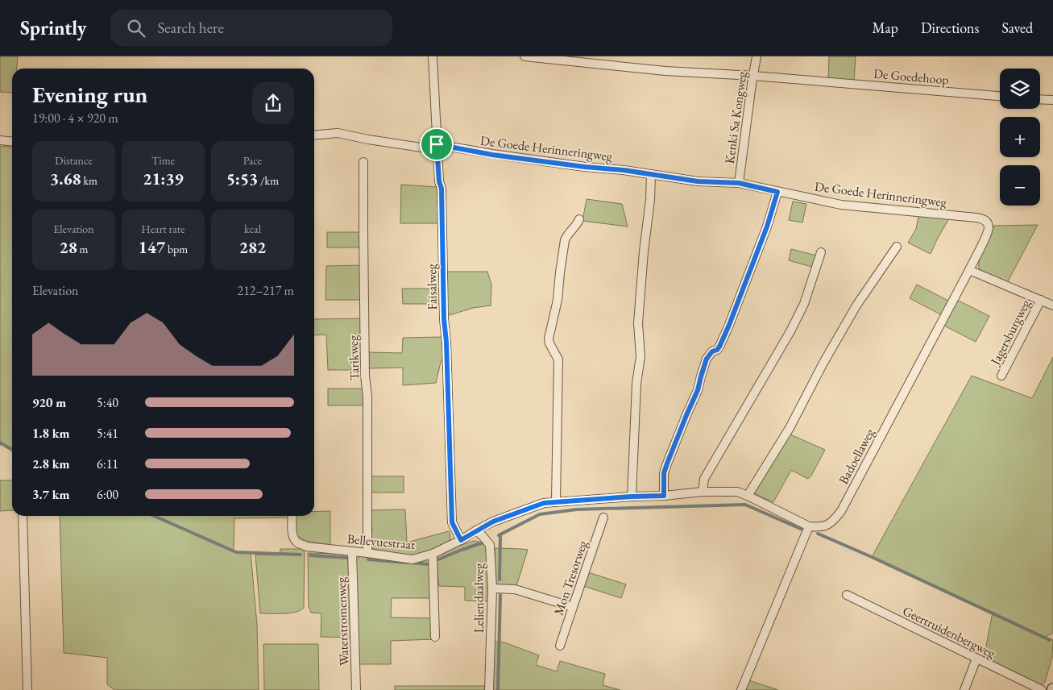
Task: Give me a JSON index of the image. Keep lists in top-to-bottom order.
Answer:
{
  "streets": {
    "street": [
      "De Goedehoop",
      "Kenki Sa Kongweg",
      "De Goede Herinneringweg",
      "Faisalweg",
      "Jagersburgweg",
      "Tarikweg",
      "Badoellaweg",
      "Bellevuestraat",
      "Mon Tresorweg",
      "Leliendaalweg",
      "Waterstromenweg",
      "Geertruidenbergweg"
    ]
  },
  "crossings": [
    ["De Goedehoop", "Kenki Sa Kongweg"],
    ["Kenki Sa Kongweg", "De Goede Herinneringweg"],
    ["De Goede Herinneringweg", "Faisalweg"],
    ["De Goede Herinneringweg", "Badoellaweg"],
    ["Faisalweg", "Bellevuestraat"],
    ["Tarikweg", "Bellevuestraat"],
    ["Bellevuestraat", "Waterstromenweg"]
  ],
  "page": {
    "header": "Sprintly",
    "search": "Search here",
    "nav": ["Map", "Directions", "Saved"],
    "map_buttons": ["+", "−"],
    "heading": ["Evening run", "19:00 · 4 × 920 m"],
    "stats": [
      ["Distance", "3.68 km"],
      ["Time", "21:39"],
      ["Pace", "5:53 /km"],
      ["Elevation", "28 m"],
      ["Heart rate", "147 bpm"],
      ["kcal", "282"]
    ],
    "chart": ["Elevation", "212–217 m"],
    "list": [
      {
        "name": "920 m",
        "note": "5:40"
      },
      {
        "name": "1.8 km",
        "note": "5:41"
      },
      {
        "name": "2.8 km",
        "note": "6:11"
      },
      {
        "name": "3.7 km",
        "note": "6:00"
      }
    ]
  }
}
